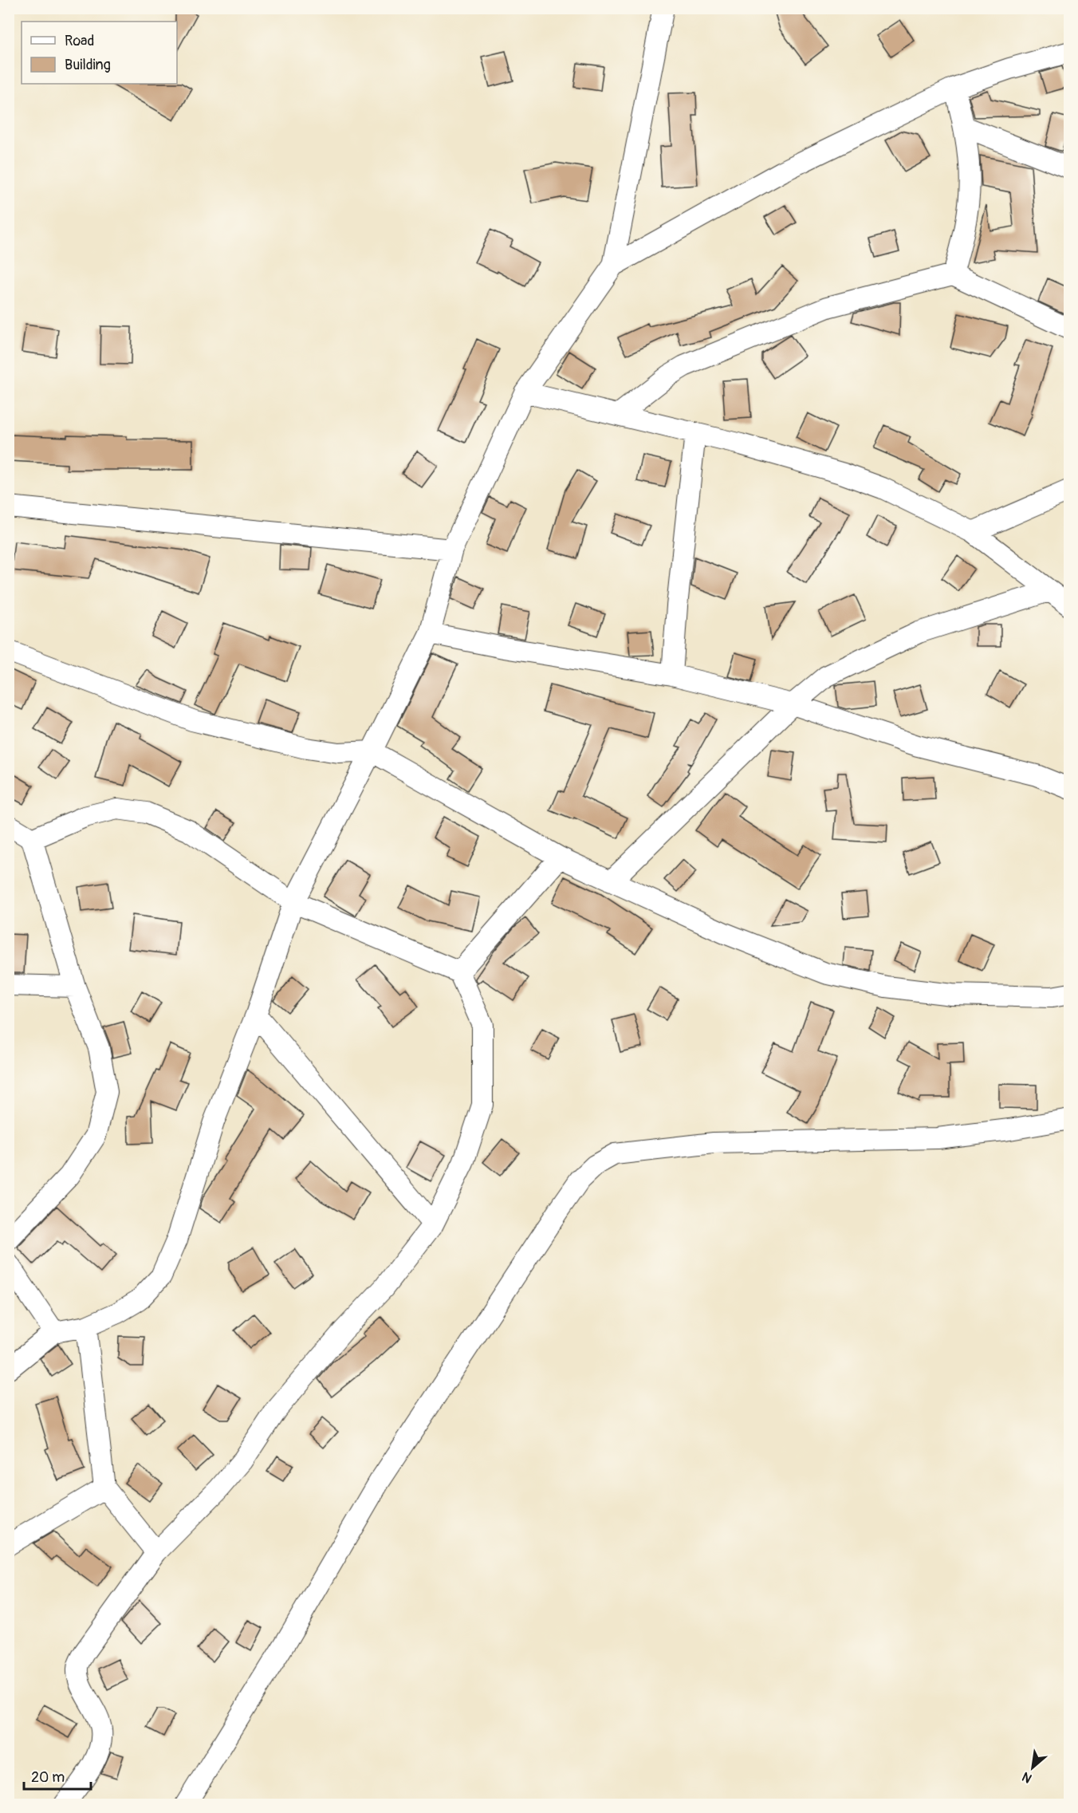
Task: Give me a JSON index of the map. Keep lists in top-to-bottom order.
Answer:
{
  "legend": ["Road", "Building"],
  "scale_bar": "20 m",
  "north": "bottom left"
}
